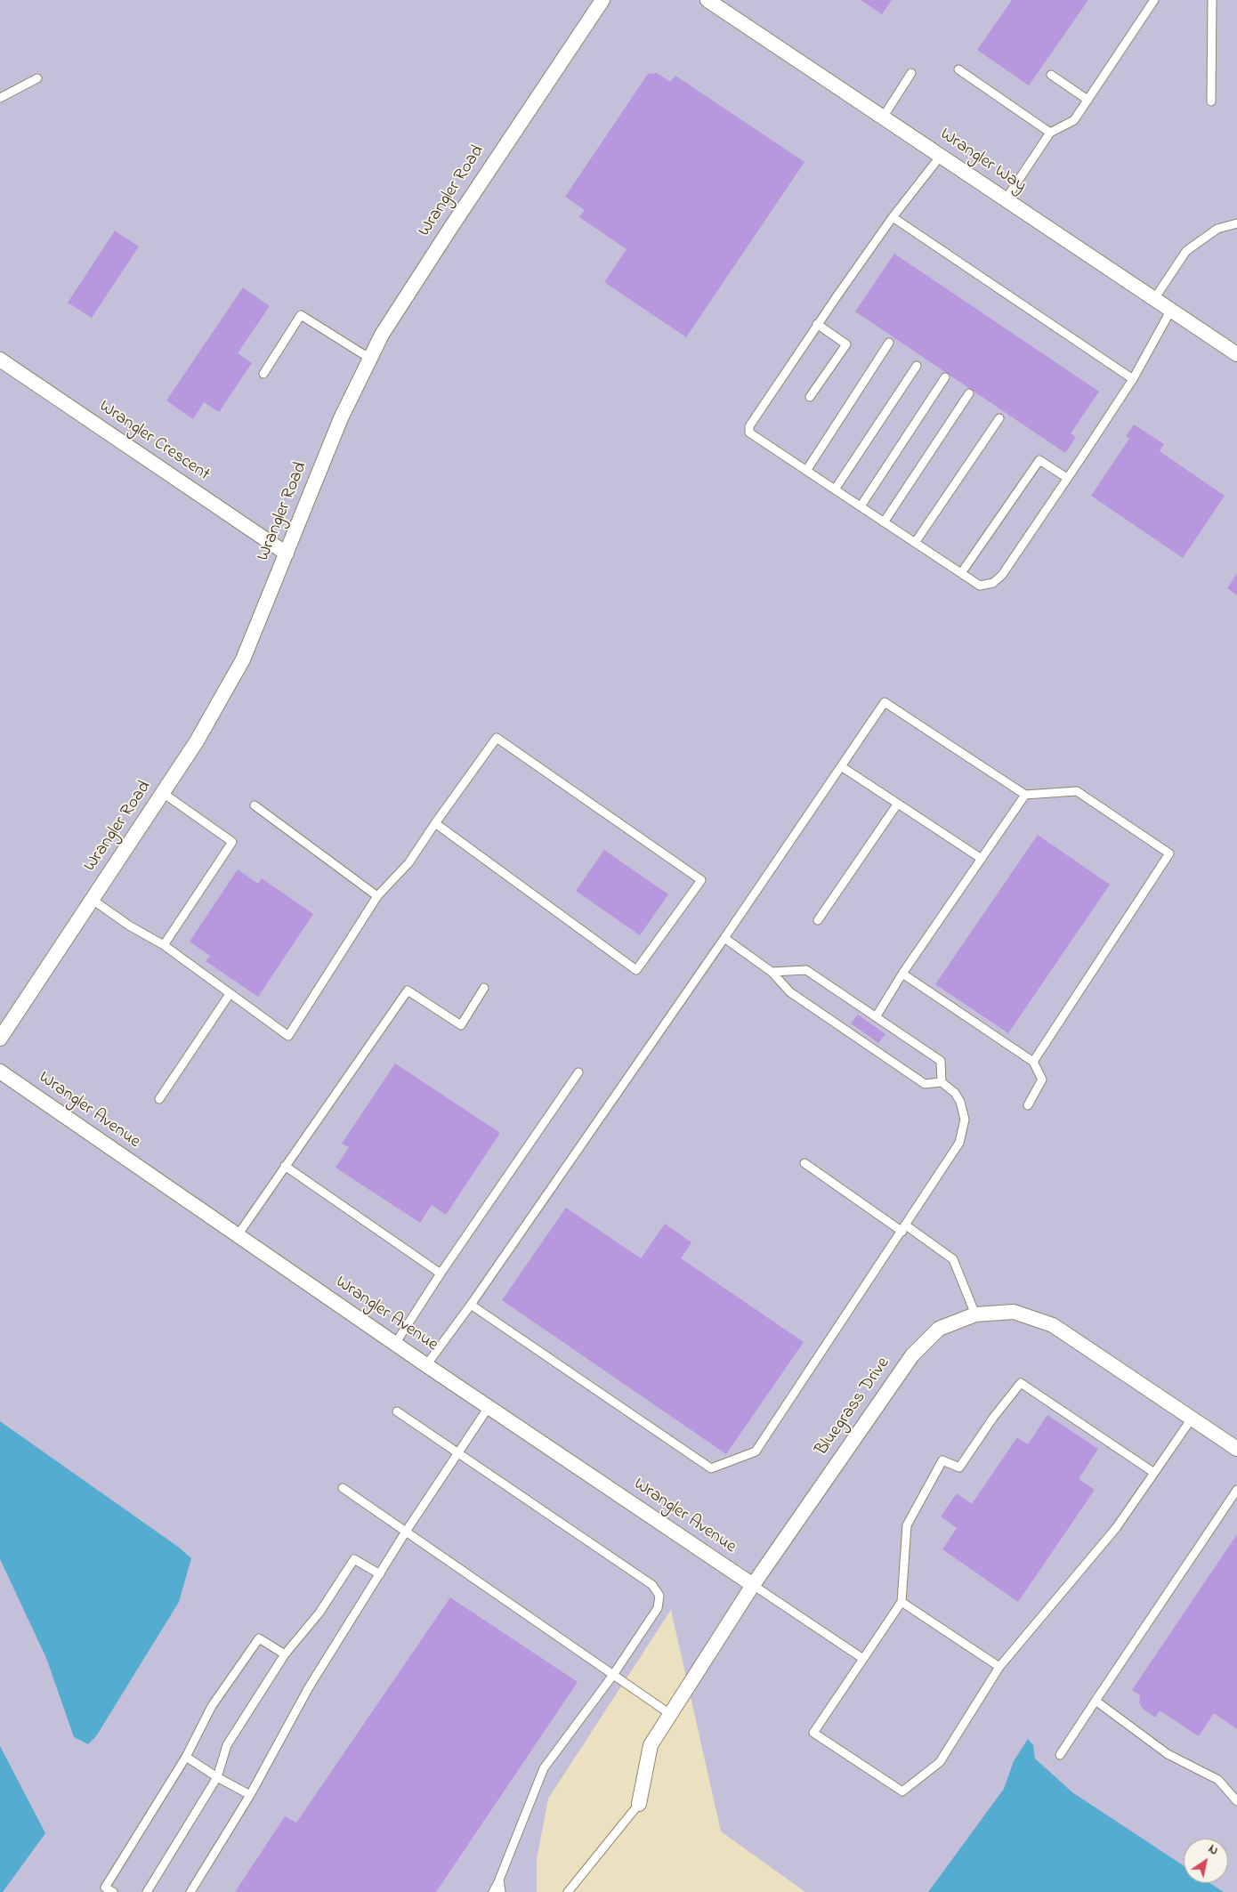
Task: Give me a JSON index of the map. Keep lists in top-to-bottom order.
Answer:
{
  "streets": {
    "street": [
      "Wrangler Way",
      "Wrangler Road",
      "Wrangler Crescent",
      "Wrangler Avenue",
      "Bluegrass Drive"
    ]
  },
  "crossings": [
    ["Wrangler Road", "Wrangler Crescent"],
    ["Wrangler Avenue", "Bluegrass Drive"]
  ],
  "north": "top right"
}
